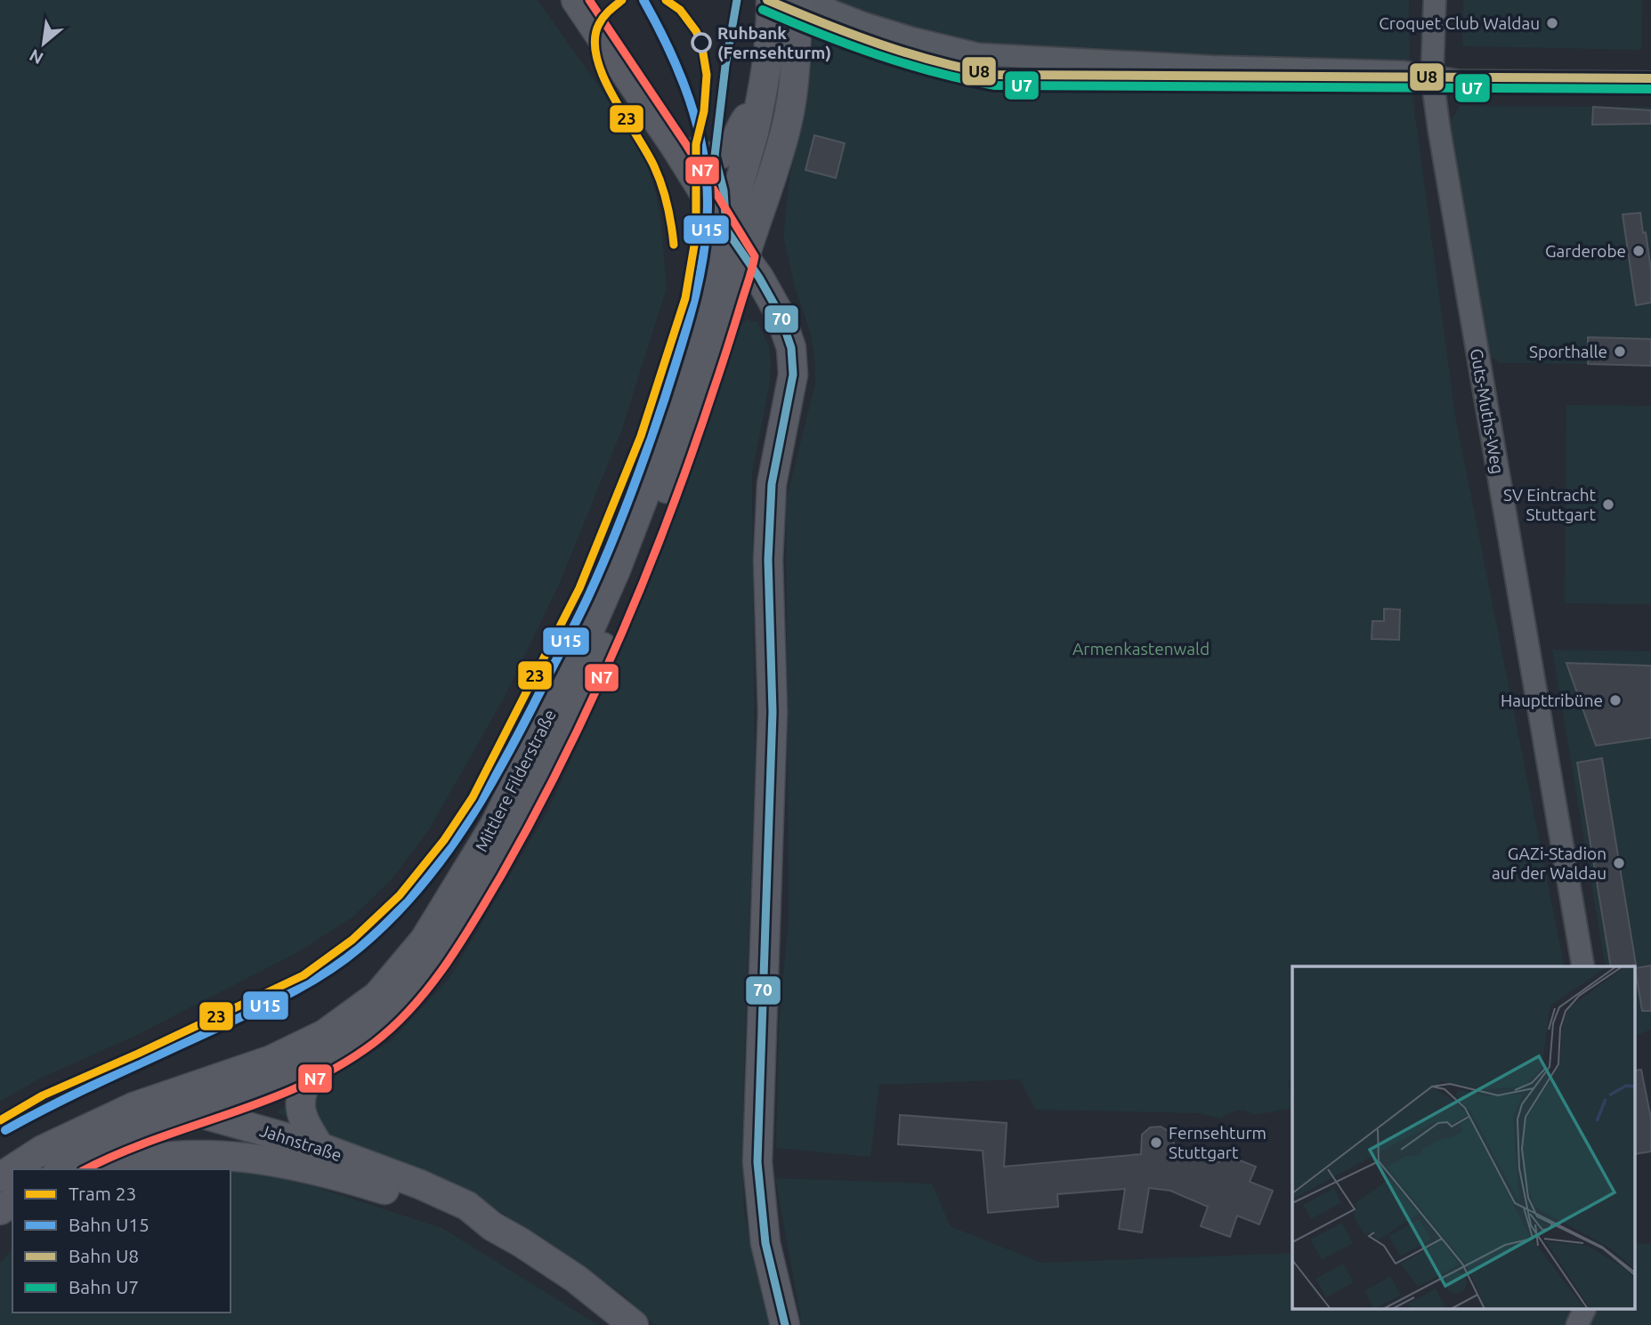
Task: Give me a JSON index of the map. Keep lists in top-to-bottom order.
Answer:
{
  "streets": {
    "main road": ["Mittlere Filderstraße", "Jahnstraße"],
    "street": ["Guts-Muths-Weg"]
  },
  "crossings": [
    ["Mittlere Filderstraße", "Jahnstraße"]
  ],
  "parks": ["Armenkastenwald"],
  "places": [
    "Croquet Club Waldau",
    "Ruhbank (Fernsehturm)",
    "Garderobe",
    "Sporthalle",
    "SV Eintracht Stuttgart",
    "Haupttribüne",
    "GAZi-Stadion auf der Waldau",
    "Fernsehturm Stuttgart"
  ],
  "lines": [
    "tram line 23",
    "rail line U15",
    "rail line U8",
    "transit line 70",
    "transit line N7",
    "rail line U7"
  ],
  "legend": [
    "Tram 23",
    "Bahn U15",
    "Bahn U8",
    "Bahn U7"
  ],
  "north": "bottom left"
}
